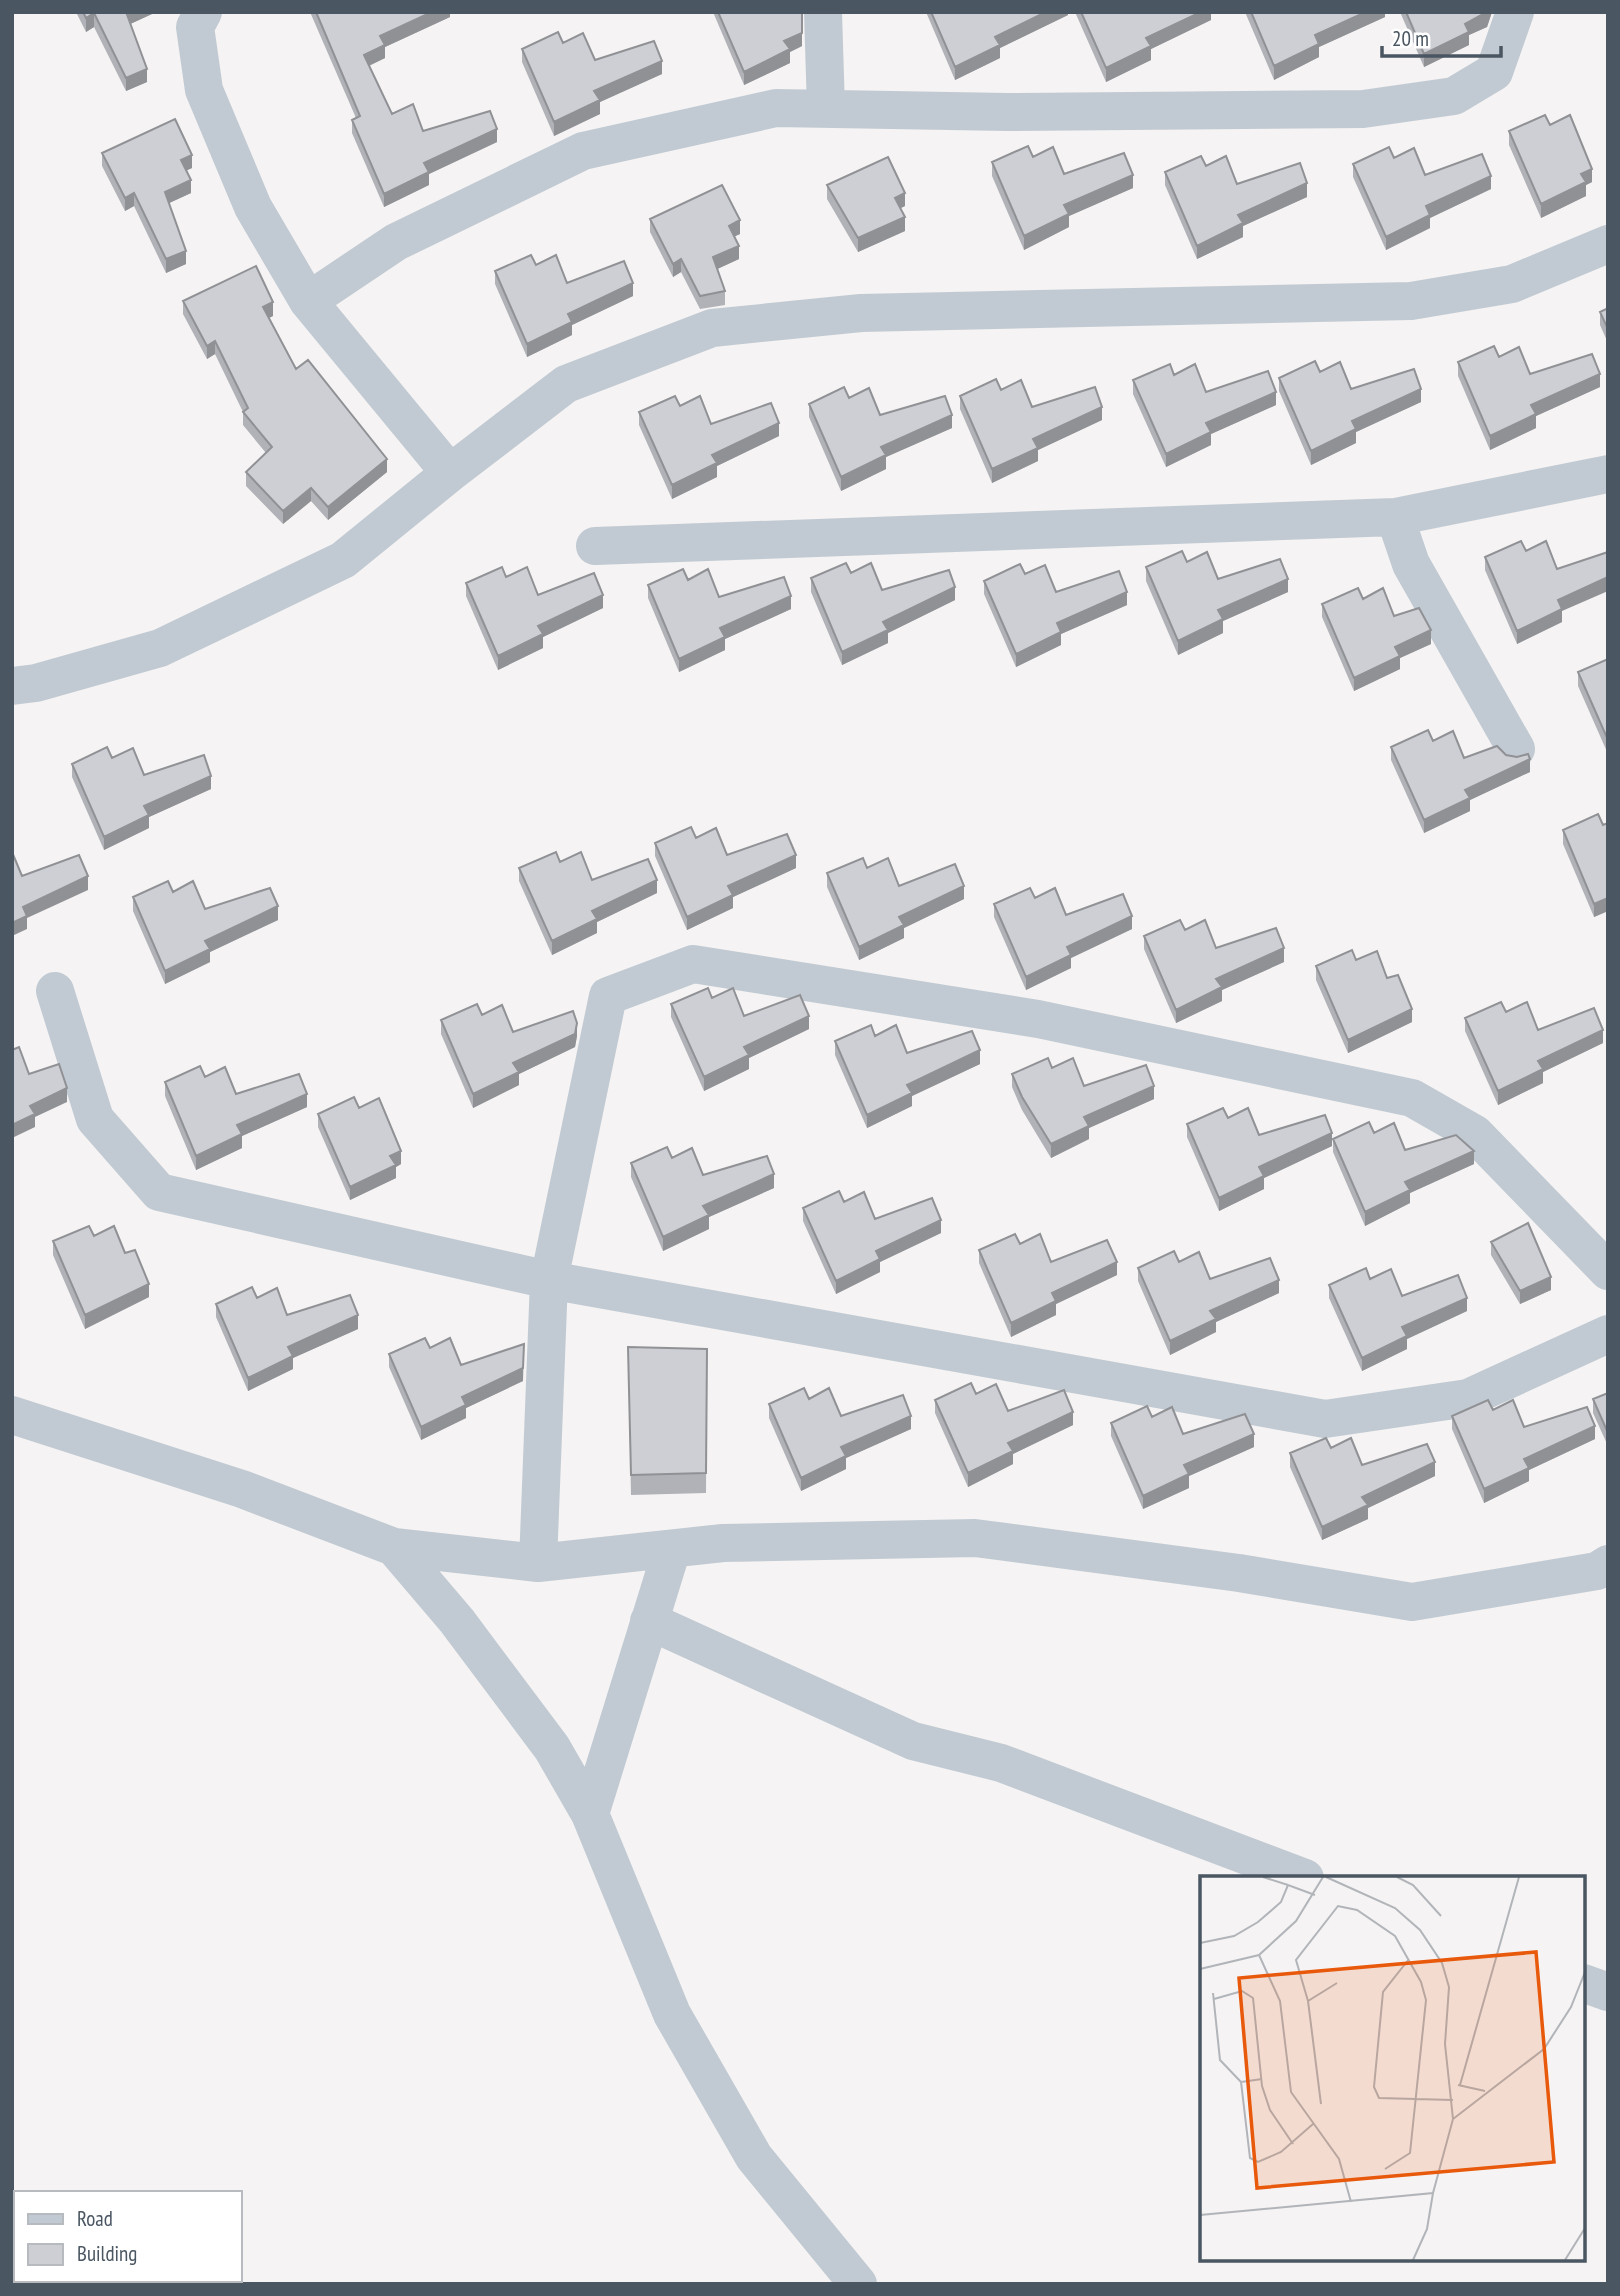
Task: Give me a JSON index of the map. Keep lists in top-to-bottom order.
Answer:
{
  "legend": ["Road", "Building"],
  "scale_bar": "20 m"
}
